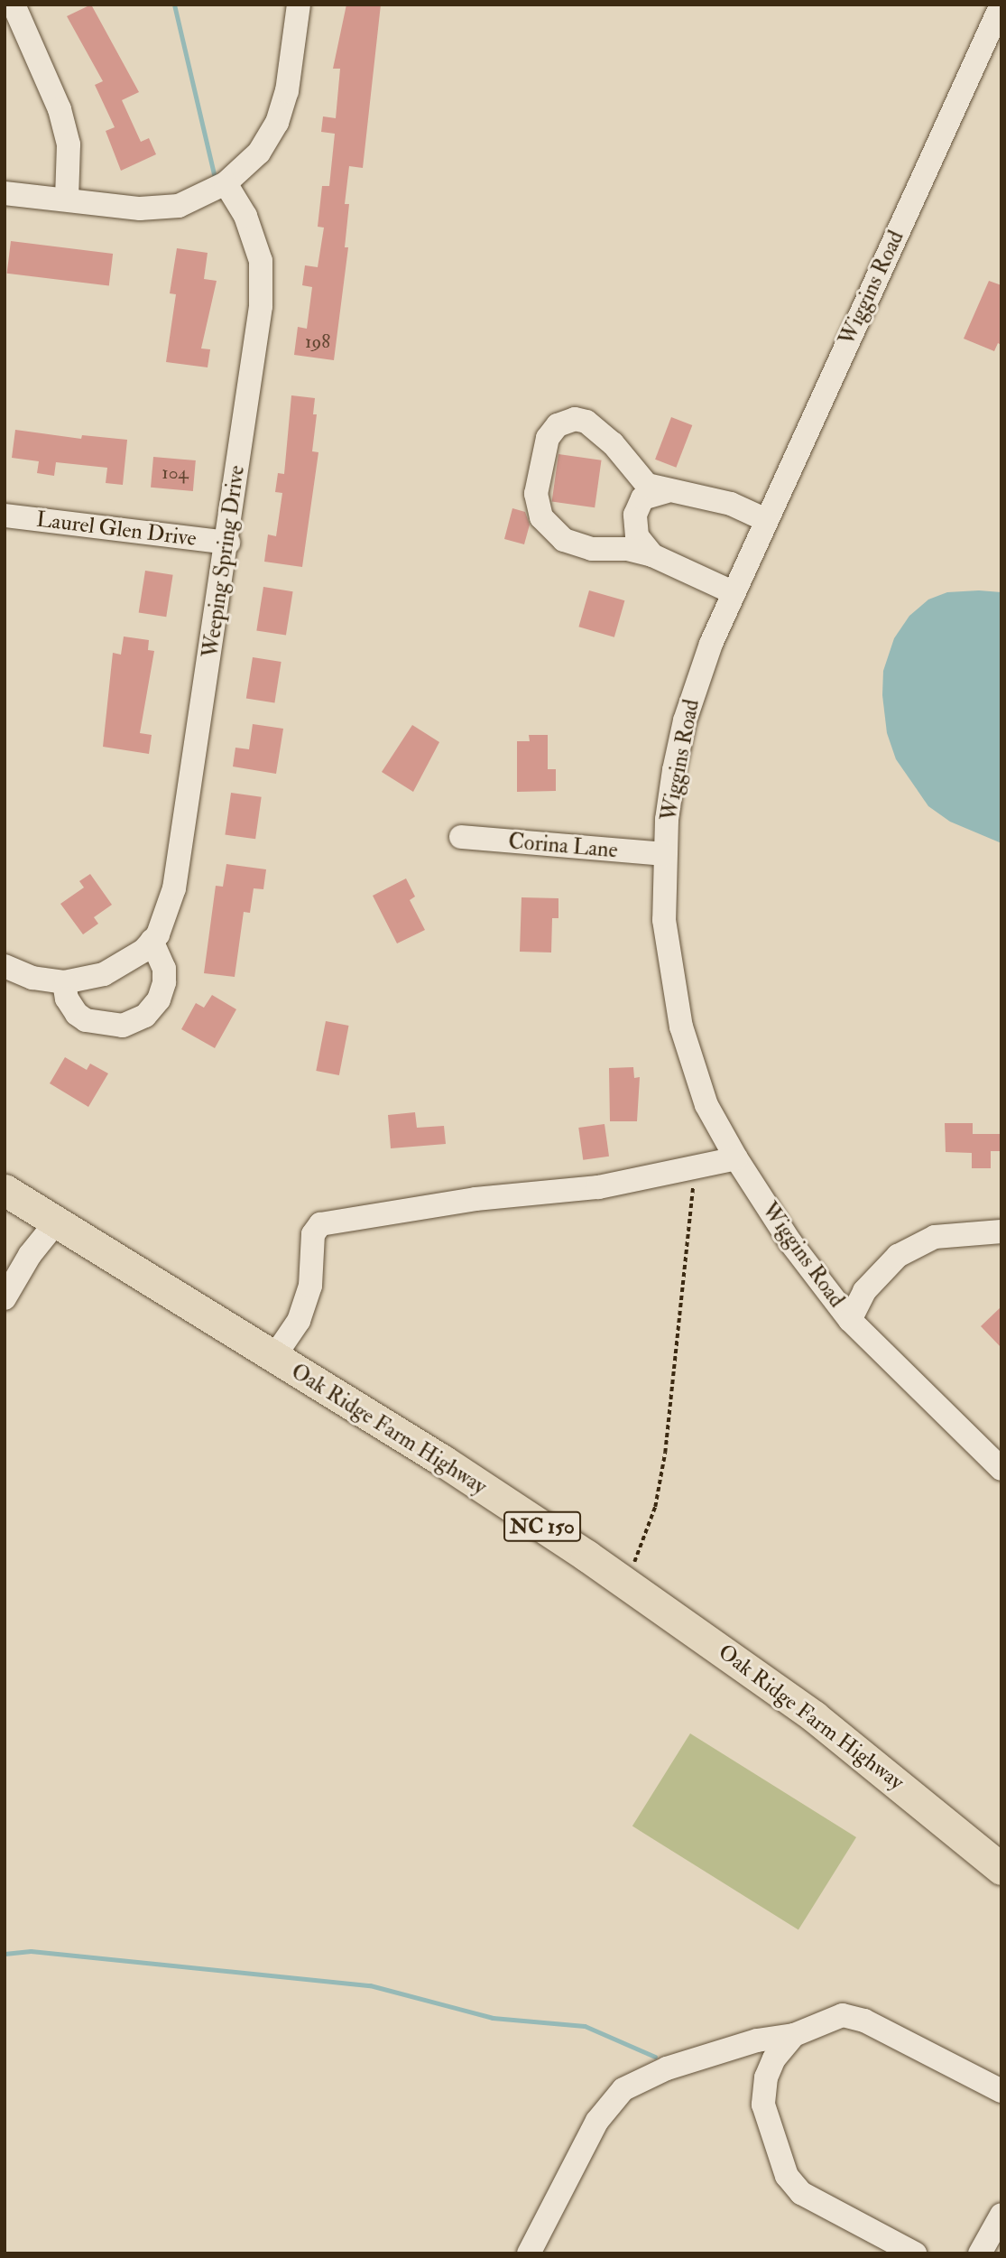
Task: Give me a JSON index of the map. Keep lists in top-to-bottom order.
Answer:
{
  "streets": {
    "main road": ["Oak Ridge Farm Highway", "NC 150"],
    "street": [
      "Wiggins Road",
      "Laurel Glen Drive",
      "Weeping Spring Drive",
      "Corina Lane"
    ]
  },
  "crossings": [
    ["Wiggins Road", "Corina Lane"],
    ["Laurel Glen Drive", "Weeping Spring Drive"]
  ],
  "house_numbers": ["198", "104"]
}
